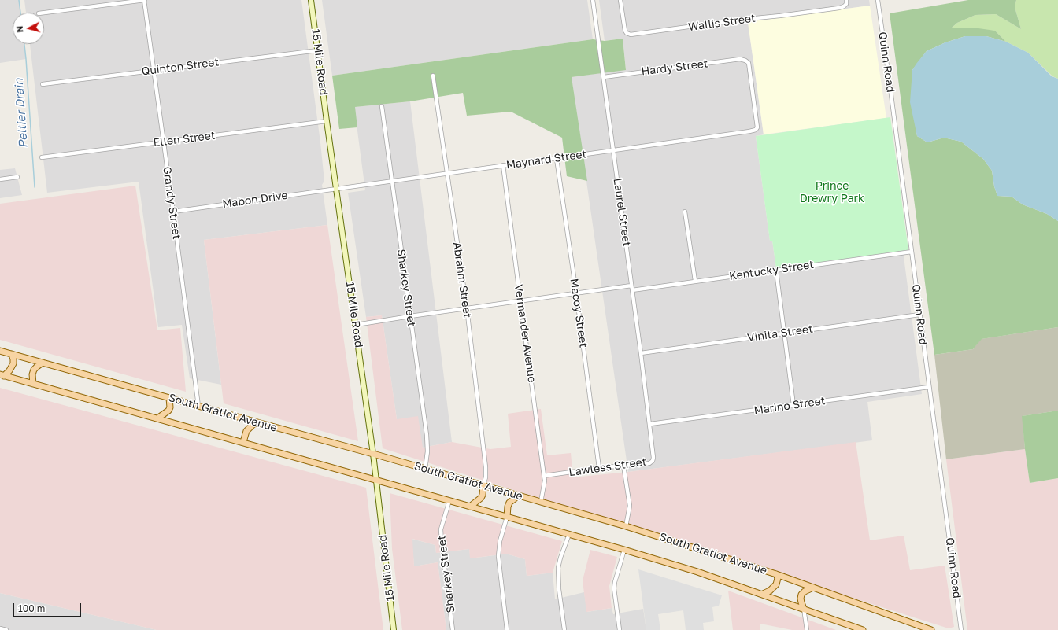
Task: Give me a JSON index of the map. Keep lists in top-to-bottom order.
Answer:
{
  "streets": {
    "main road": ["15 Mile Road", "South Gratiot Avenue"],
    "street": [
      "Wallis Street",
      "Quinn Road",
      "Quinton Street",
      "Hardy Street",
      "Ellen Street",
      "Maynard Street",
      "Mabon Drive",
      "Grandy Street",
      "Laurel Street",
      "Kentucky Street",
      "Abrahm Street",
      "Sharkey Street",
      "Macoy Street",
      "Vermander Avenue",
      "Vinita Street",
      "Marino Street",
      "Lawless Street"
    ]
  },
  "crossings": [
    ["15 Mile Road", "Quinton Street"],
    ["15 Mile Road", "Ellen Street"],
    ["15 Mile Road", "Maynard Street"],
    ["15 Mile Road", "Mabon Drive"],
    ["15 Mile Road", "South Gratiot Avenue"],
    ["Quinn Road", "Kentucky Street"],
    ["Quinn Road", "Vinita Street"],
    ["Quinn Road", "Marino Street"],
    ["Quinton Street", "Grandy Street"],
    ["Hardy Street", "Maynard Street"],
    ["Hardy Street", "Laurel Street"],
    ["Ellen Street", "Grandy Street"],
    ["Maynard Street", "Mabon Drive"],
    ["Maynard Street", "Laurel Street"],
    ["Maynard Street", "Abrahm Street"],
    ["Maynard Street", "Sharkey Street"],
    ["Maynard Street", "Macoy Street"],
    ["Maynard Street", "Vermander Avenue"],
    ["Mabon Drive", "Grandy Street"],
    ["Grandy Street", "South Gratiot Avenue"],
    ["Laurel Street", "Kentucky Street"],
    ["Laurel Street", "Vinita Street"],
    ["Laurel Street", "Marino Street"],
    ["Laurel Street", "Lawless Street"],
    ["Abrahm Street", "South Gratiot Avenue"],
    ["Sharkey Street", "South Gratiot Avenue"],
    ["Macoy Street", "Lawless Street"],
    ["Vermander Avenue", "South Gratiot Avenue"],
    ["Vermander Avenue", "Lawless Street"],
    ["Marino Street", "Lawless Street"]
  ],
  "water": ["Peltier Drain"],
  "parks": ["Prince Drewry Park"],
  "scale_bar": "100 m",
  "north": "left"
}
